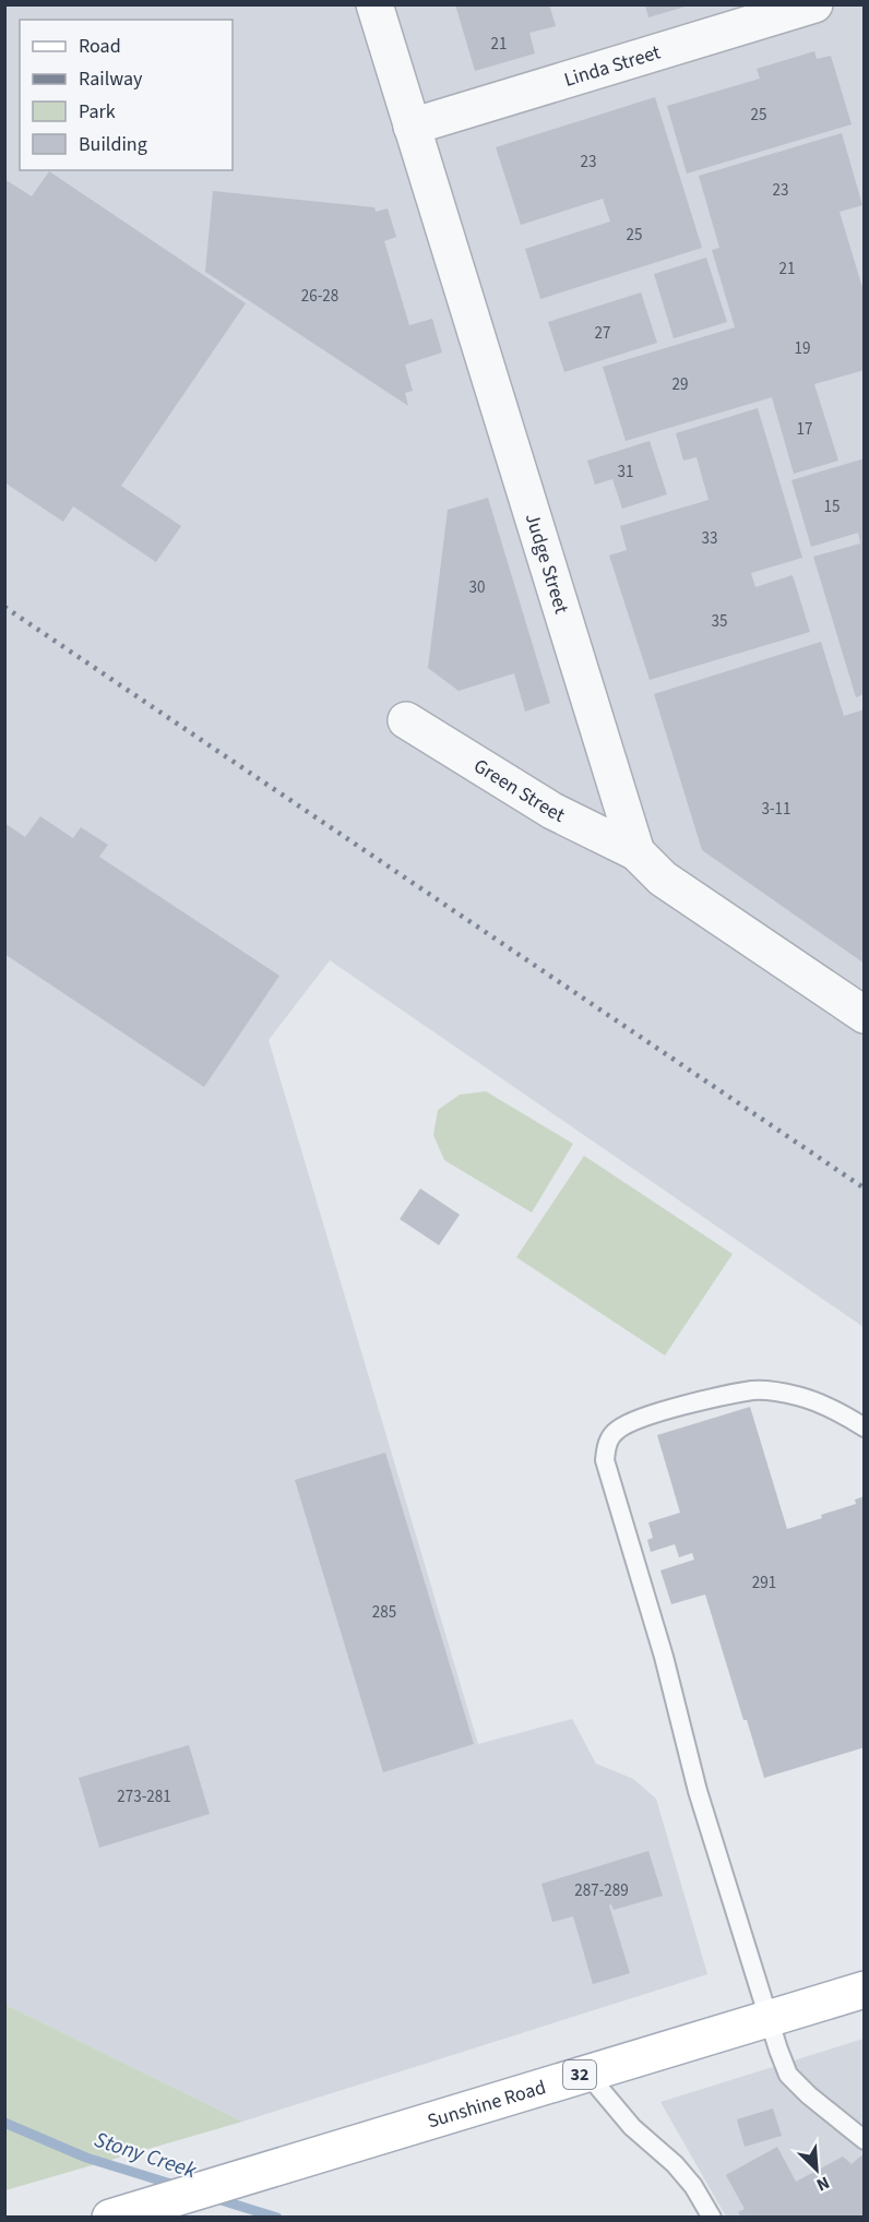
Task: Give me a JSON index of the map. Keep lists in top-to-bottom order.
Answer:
{
  "streets": {
    "main road": ["32", "Sunshine Road"],
    "street": ["Linda Street", "Judge Street", "Green Street"]
  },
  "crossings": [
    ["Linda Street", "Judge Street"],
    ["Judge Street", "Green Street"]
  ],
  "water": ["Stony Creek"],
  "house_numbers": [
    "21",
    "25",
    "23",
    "23",
    "25",
    "21",
    "26-28",
    "27",
    "19",
    "29",
    "17",
    "31",
    "15",
    "33",
    "30",
    "35",
    "3-11",
    "291",
    "285",
    "273-281",
    "287-289"
  ],
  "legend": [
    "Road",
    "Railway",
    "Park",
    "Building"
  ],
  "north": "bottom right"
}
